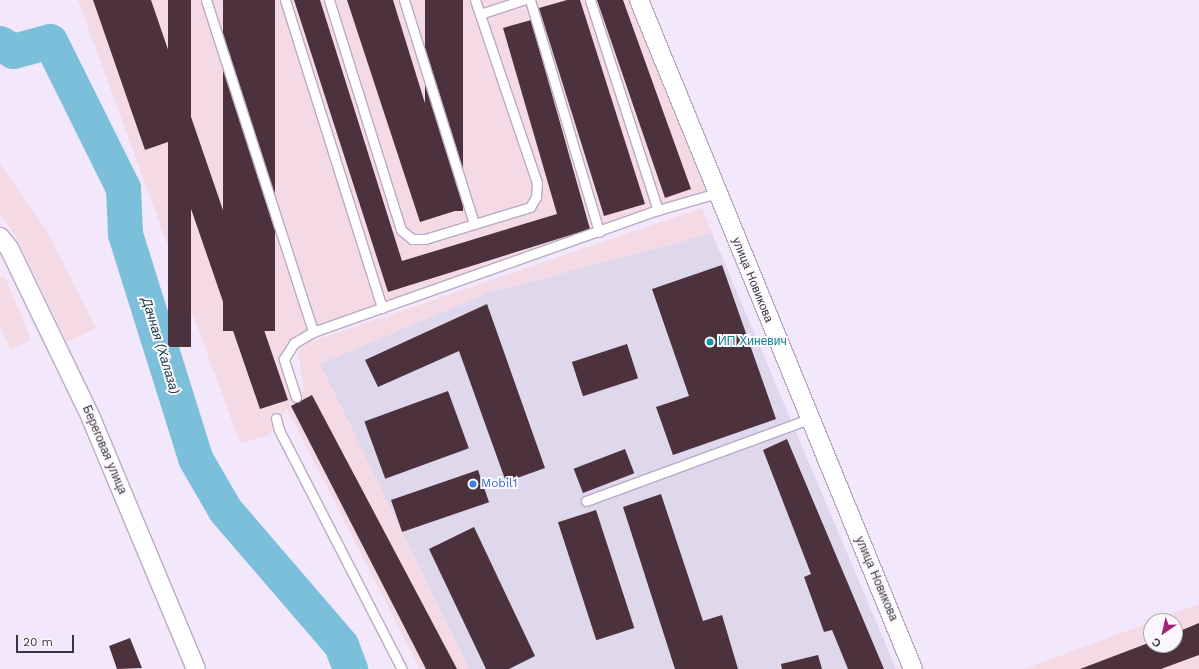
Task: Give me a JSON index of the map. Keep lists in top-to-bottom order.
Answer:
{
  "streets": {
    "street": ["улица Новикова", "Береговая улица"]
  },
  "water": ["Дачная (Халаза)"],
  "places": ["ИП Хиневич", "Mobil1"],
  "scale_bar": "20 m",
  "north": "bottom left"
}
